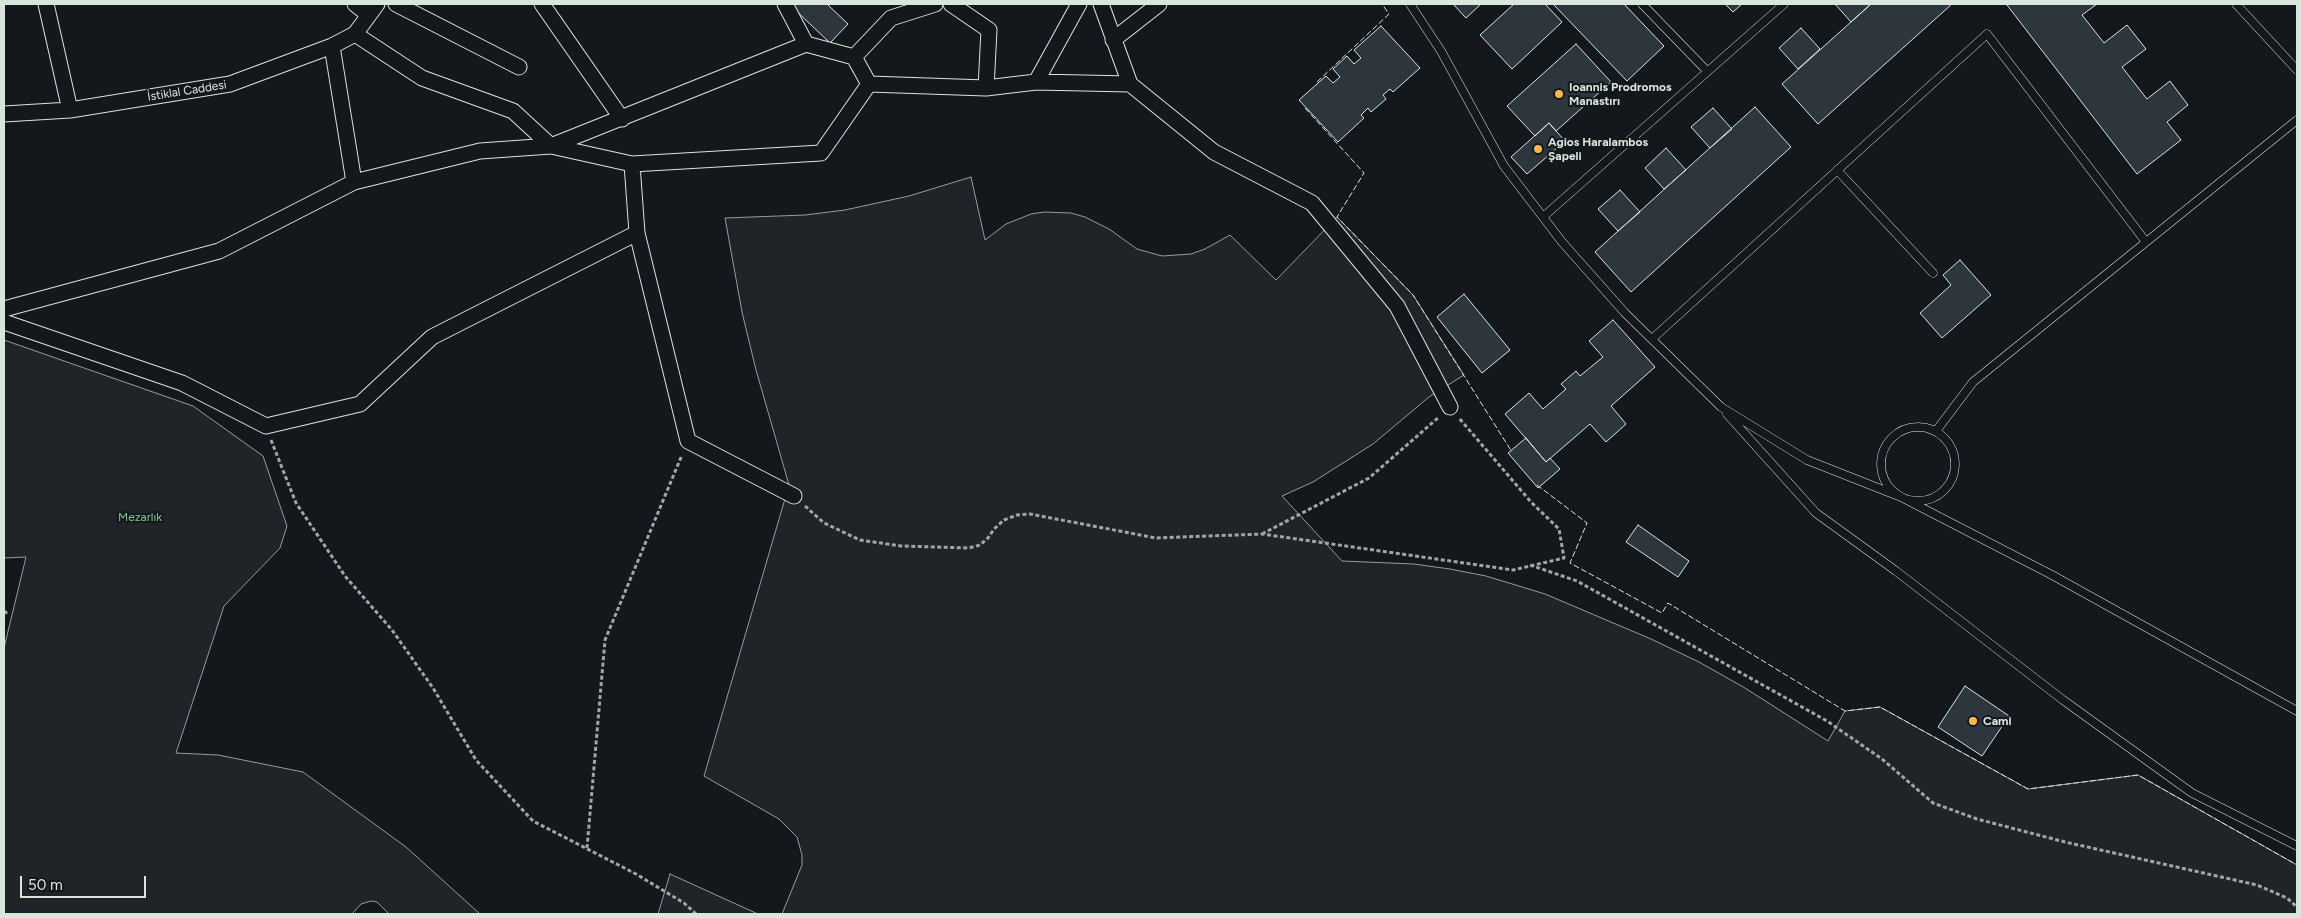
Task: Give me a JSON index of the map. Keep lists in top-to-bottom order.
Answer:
{
  "streets": {
    "street": ["İstiklal Caddesi"]
  },
  "parks": ["Mezarlık"],
  "places": ["Ioannis Prodromos Manastırı", "Agios Haralambos Şapeli", "Cami"],
  "scale_bar": "50 m"
}
